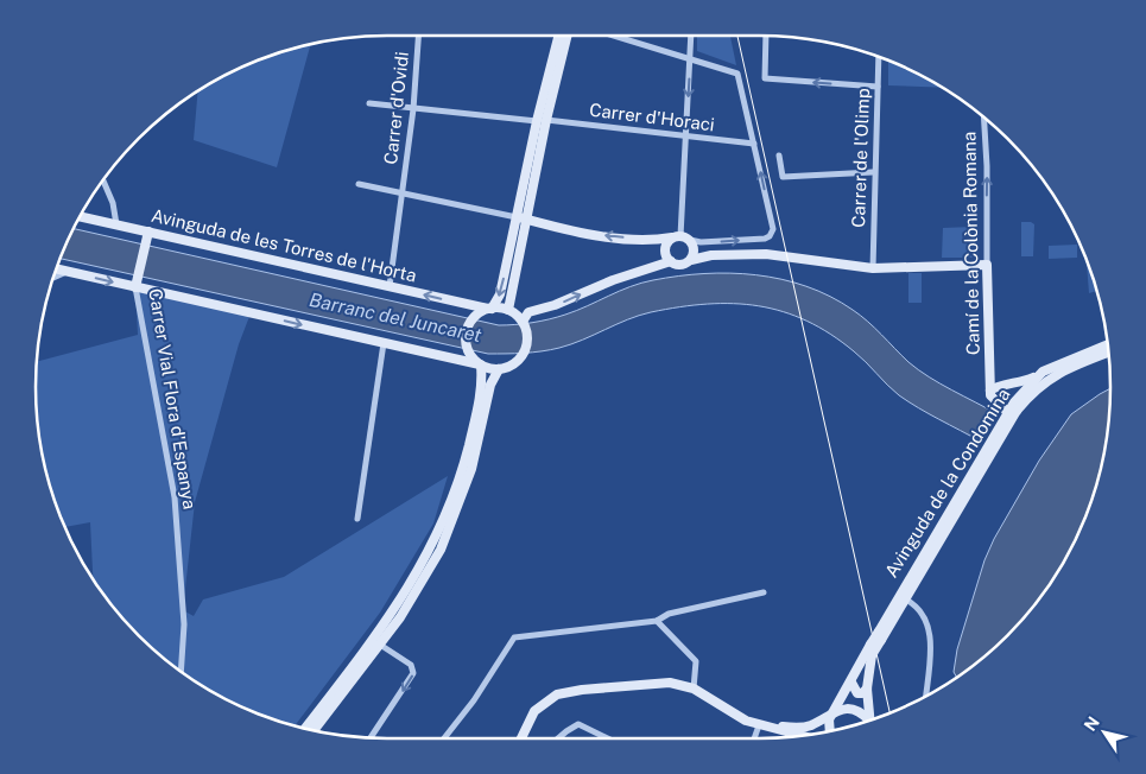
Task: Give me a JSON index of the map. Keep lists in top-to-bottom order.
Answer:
{
  "streets": {
    "main road": [
      "Camí de la Colònia Romana",
      "Avinguda de les Torres de l'Horta",
      "Carrer Vial Flora d'Espanya",
      "Avinguda de la Condomina"
    ],
    "street": ["Carrer d'Ovidi", "Carrer d'Horaci", "Carrer de l'Olimp"]
  },
  "crossings": [
    ["Carrer d'Ovidi", "Carrer d'Horaci"],
    ["Avinguda de les Torres de l'Horta", "Carrer Vial Flora d'Espanya"]
  ],
  "one_way": ["Camí de la Colònia Romana"],
  "water": ["Barranc del Juncaret"],
  "north": "top left"
}
